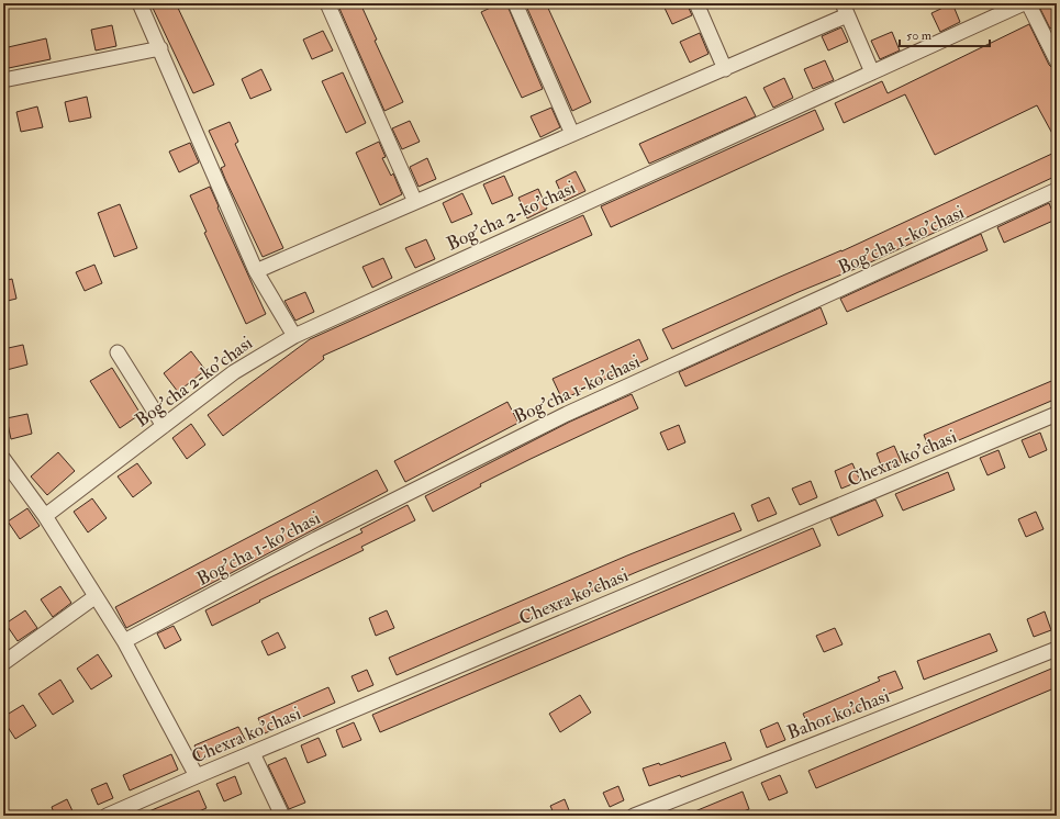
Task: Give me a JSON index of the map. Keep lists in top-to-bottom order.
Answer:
{
  "streets": {
    "street": [
      "Bog'cha 2-ko'chasi",
      "Bog'cha 1-ko'chasi",
      "Chexra ko'chasi",
      "Bahor ko'chasi"
    ]
  },
  "scale_bar": "50 m"
}
